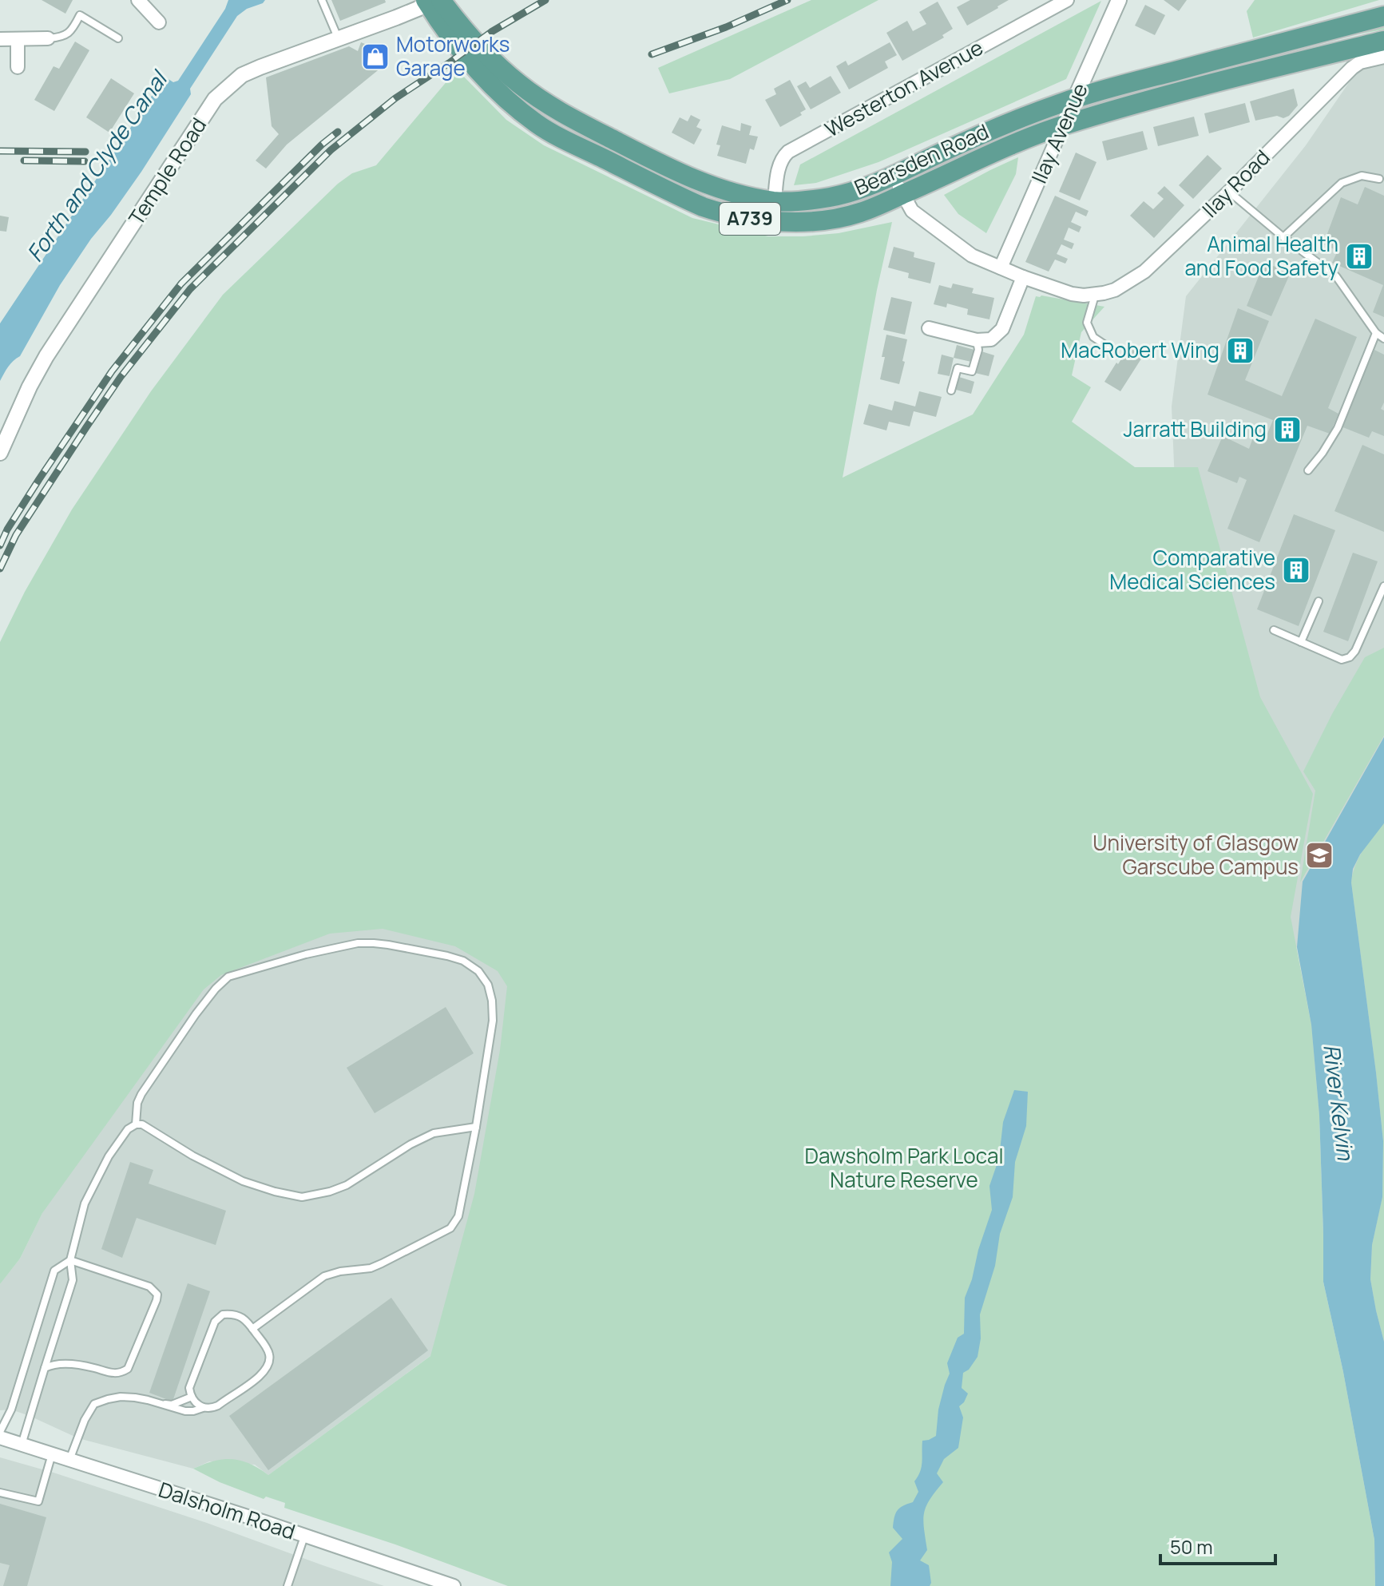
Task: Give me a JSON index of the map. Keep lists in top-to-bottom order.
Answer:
{
  "streets": {
    "main road": ["Bearsden Road", "A739"],
    "street": [
      "Westerton Avenue",
      "Ilay Avenue",
      "Temple Road",
      "Ilay Road",
      "Dalsholm Road"
    ]
  },
  "crossings": [
    ["Westerton Avenue", "Bearsden Road"],
    ["Ilay Avenue", "Bearsden Road"],
    ["Ilay Avenue", "Ilay Road"],
    ["Bearsden Road", "Temple Road"],
    ["Bearsden Road", "Ilay Road"]
  ],
  "water": ["Forth and Clyde Canal", "River Kelvin"],
  "parks": ["Dawsholm Park Local Nature Reserve"],
  "places": {
    "shop": ["Motorworks Garage"],
    "building": [
      "Animal Health and Food Safety",
      "MacRobert Wing",
      "Jarratt Building",
      "Comparative Medical Sciences"
    ],
    "school or university": ["University of Glasgow Garscube Campus"]
  },
  "scale_bar": "50 m"
}
